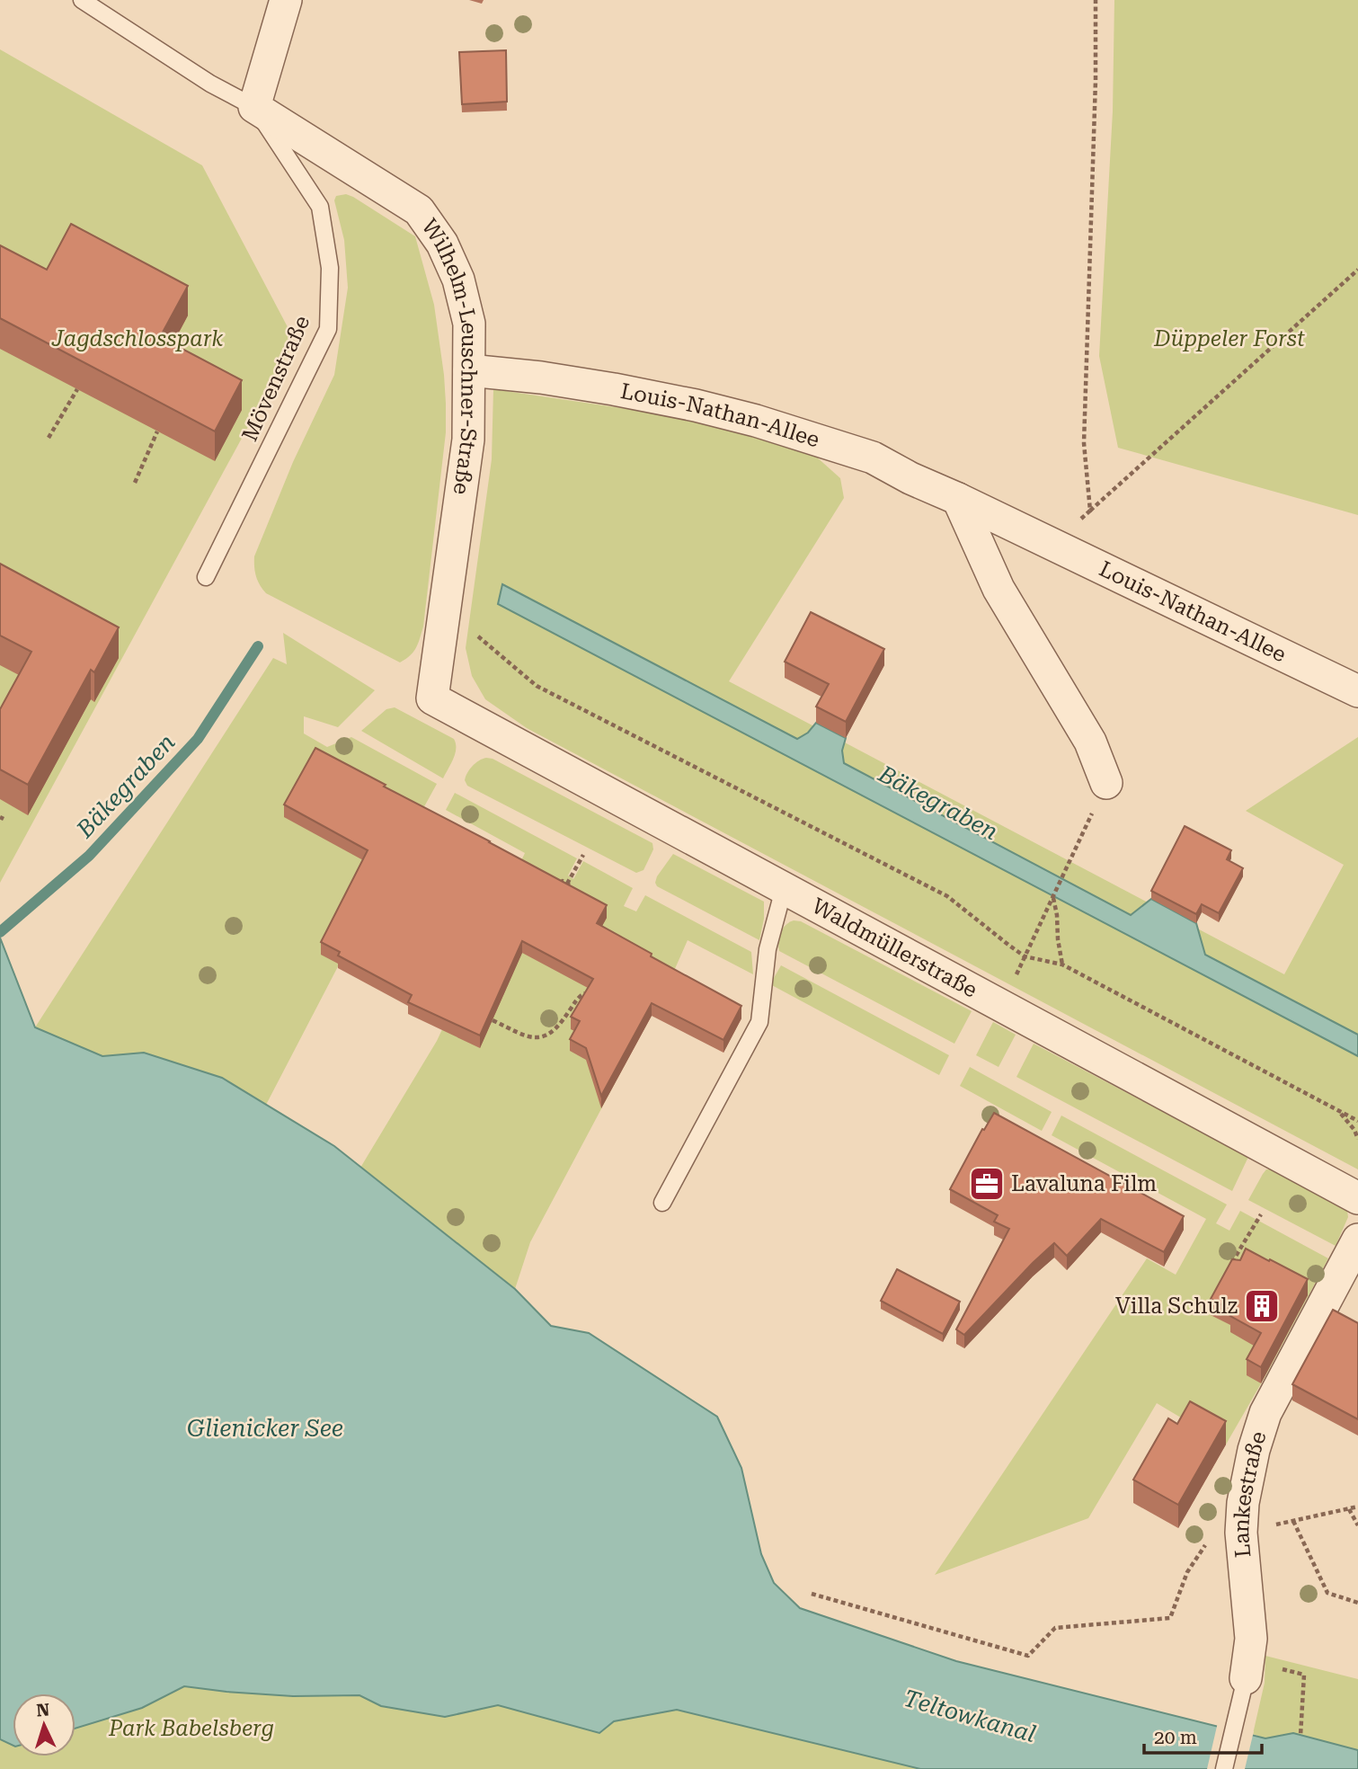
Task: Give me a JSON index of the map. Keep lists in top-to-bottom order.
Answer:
{
  "streets": {
    "street": [
      "Wilhelm-Leuschner-Straße",
      "Louis-Nathan-Allee",
      "Waldmüllerstraße",
      "Lankestraße"
    ],
    "lane": ["Mövenstraße"]
  },
  "crossings": [
    ["Wilhelm-Leuschner-Straße", "Mövenstraße"],
    ["Wilhelm-Leuschner-Straße", "Louis-Nathan-Allee"],
    ["Wilhelm-Leuschner-Straße", "Waldmüllerstraße"]
  ],
  "water": ["Bäkegraben", "Glienicker See", "Teltowkanal"],
  "parks": ["Jagdschlosspark", "Düppeler Forst", "Park Babelsberg"],
  "places": {
    "office": ["Lavaluna Film"],
    "building": ["Villa Schulz"]
  },
  "scale_bar": "20 m",
  "north": "top"
}
